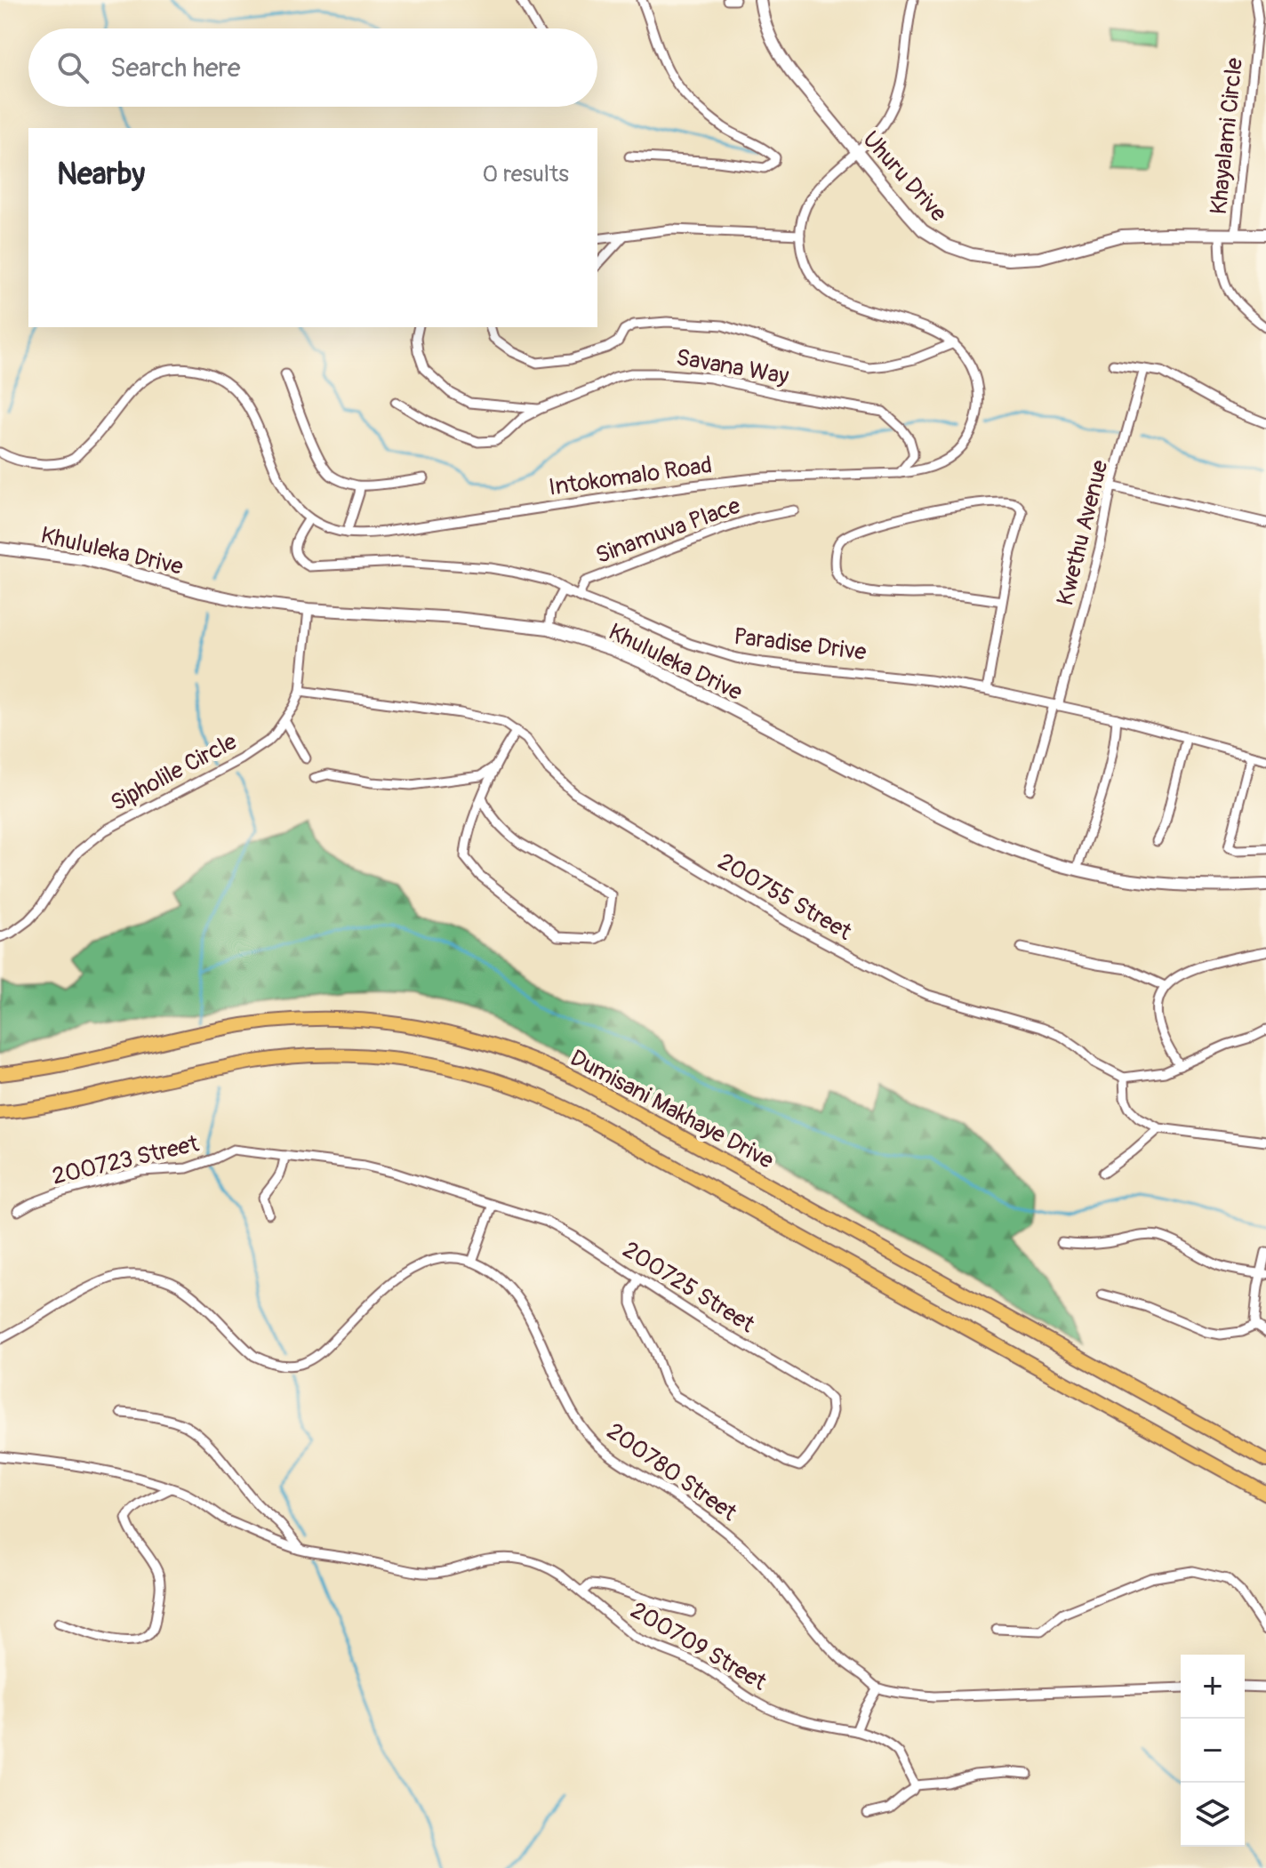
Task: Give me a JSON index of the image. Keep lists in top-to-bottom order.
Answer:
{
  "streets": {
    "main road": ["Dumisani Makhaye Drive"],
    "street": [
      "Khayalami Circle",
      "Uhuru Drive",
      "Savana Way",
      "Intokomalo Road",
      "Sinamuva Place",
      "Kwethu Avenue",
      "Khululeka Drive",
      "Paradise Drive",
      "Sipholile Circle",
      "200755 Street",
      "200723 Street",
      "200725 Street",
      "200780 Street",
      "200709 Street"
    ]
  },
  "crossings": [
    ["Khayalami Circle", "Uhuru Drive"],
    ["Uhuru Drive", "Intokomalo Road"],
    ["Savana Way", "Intokomalo Road"],
    ["Intokomalo Road", "Paradise Drive"],
    ["Sinamuva Place", "Khululeka Drive"],
    ["Sinamuva Place", "Paradise Drive"],
    ["Kwethu Avenue", "Paradise Drive"],
    ["Khululeka Drive", "Sipholile Circle"],
    ["Sipholile Circle", "200755 Street"],
    ["200723 Street", "200725 Street"]
  ],
  "page": {
    "search": "Search here",
    "heading": ["Nearby", "0 results"],
    "map_buttons": ["+", "−"]
  }
}
